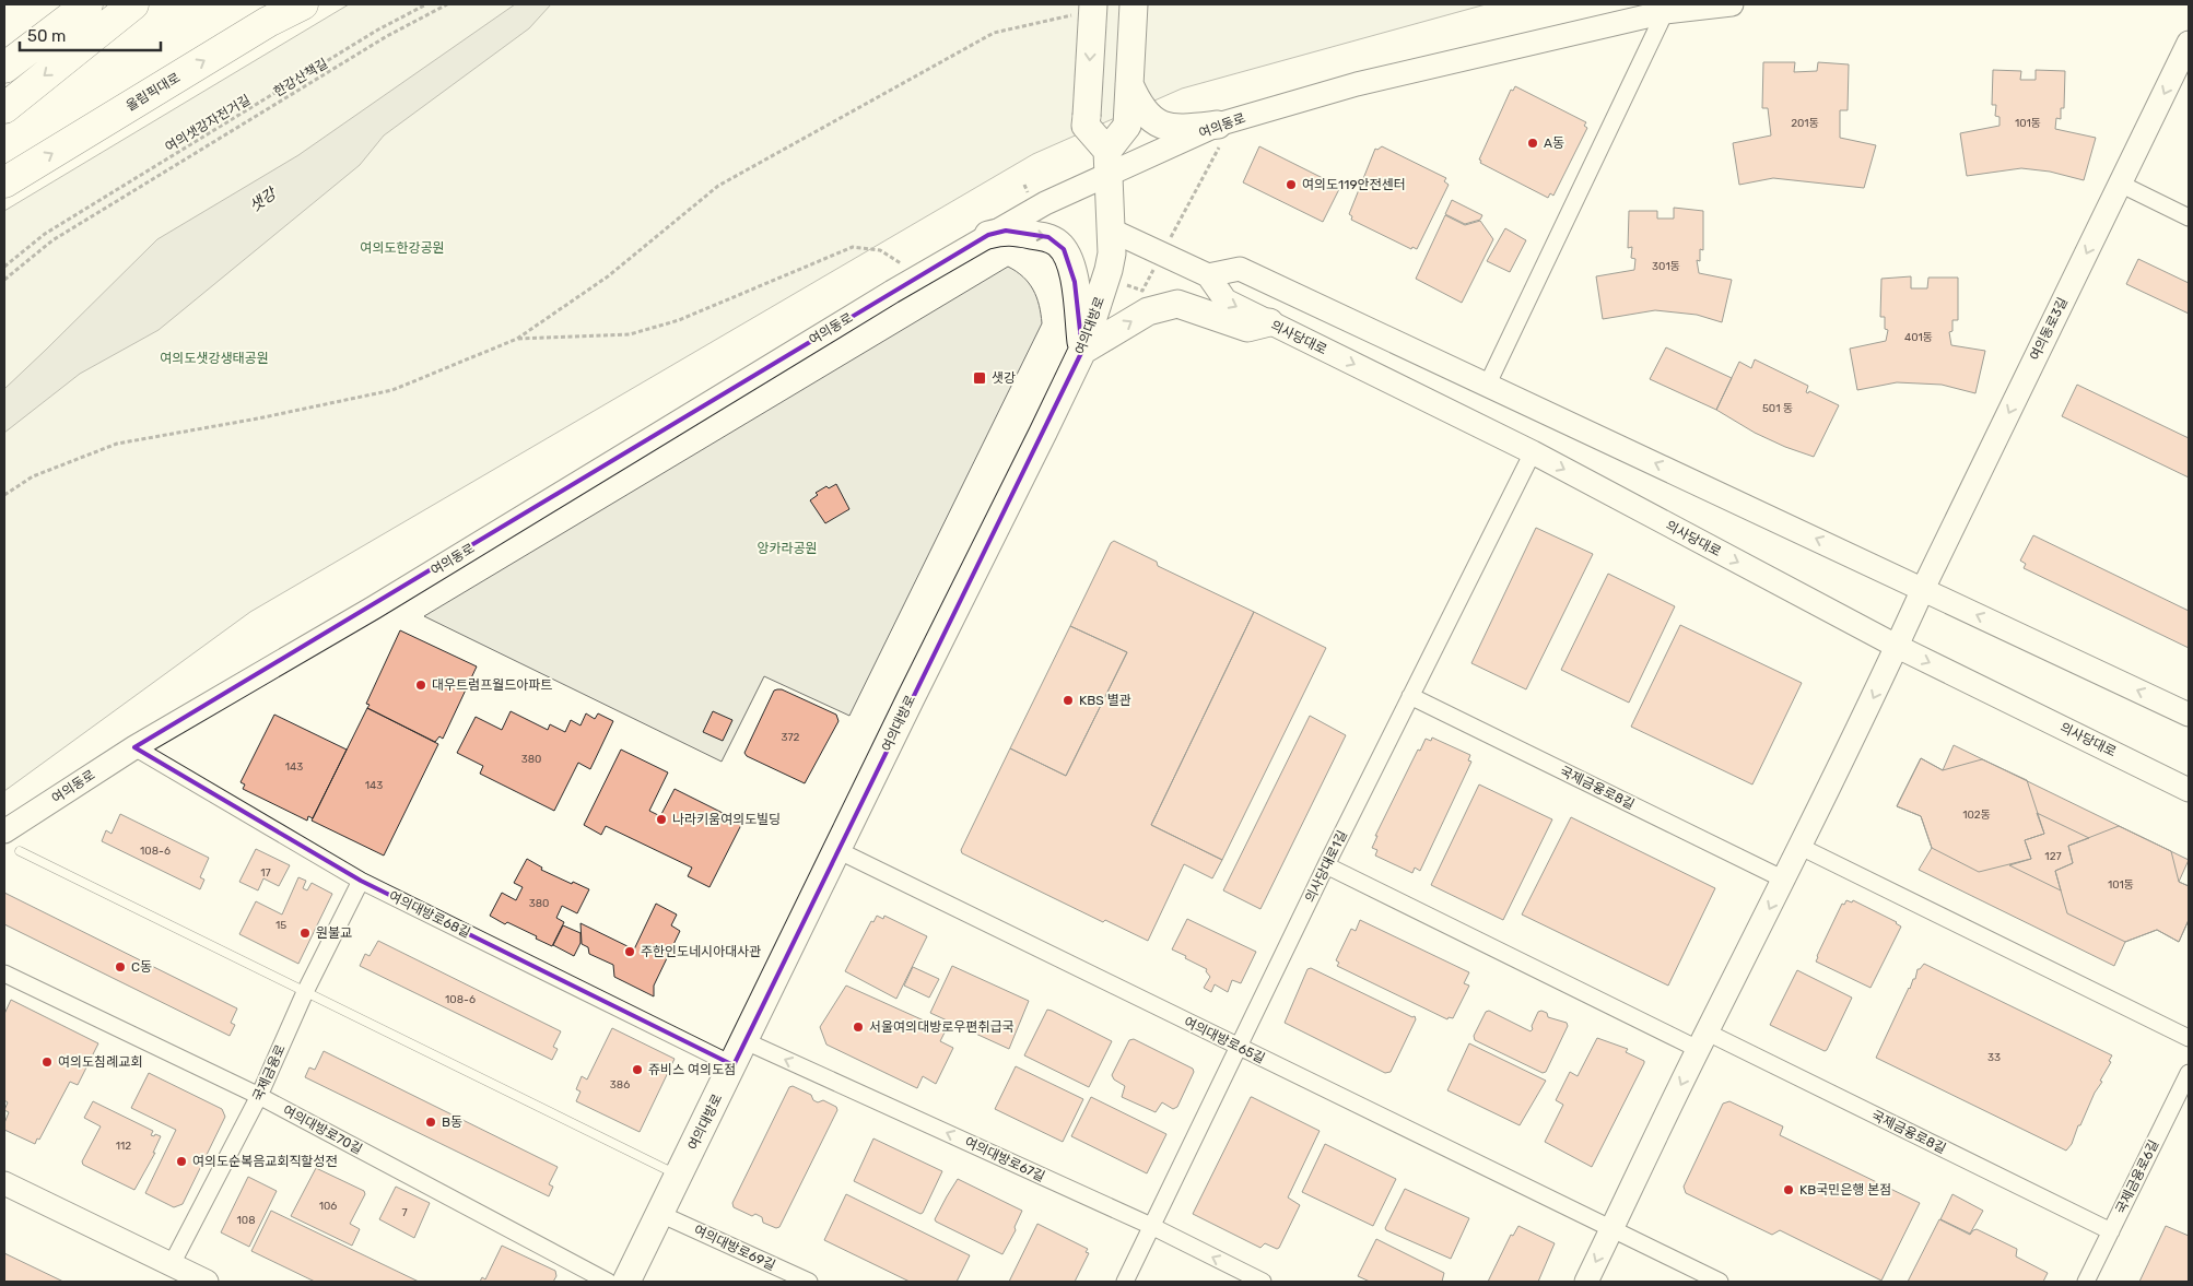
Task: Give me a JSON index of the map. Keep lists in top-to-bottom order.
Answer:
{
  "streets": {
    "highway": ["올림픽대로"],
    "main road": [
      "여의동로",
      "여의대방로",
      "여의동로3길",
      "의사당대로"
    ],
    "street": [
      "국제금융로8길",
      "의사당대로1길",
      "여의대방로68길",
      "여의대방로65길",
      "국제금융로",
      "여의대방로70길",
      "여의대방로67길",
      "국제금융로6길",
      "여의대방로69길"
    ],
    "path": ["한강산책길", "여의샛강자전거길"]
  },
  "crossings": [
    ["여의동로", "여의대방로"],
    ["여의동로", "여의대방로68길"],
    ["여의대방로", "의사당대로"],
    ["여의대방로", "여의대방로68길"],
    ["여의대방로", "여의대방로65길"],
    ["여의대방로", "여의대방로67길"],
    ["여의대방로", "여의대방로69길"],
    ["여의동로3길", "의사당대로"],
    ["의사당대로", "의사당대로1길"],
    ["국제금융로8길", "의사당대로1길"],
    ["국제금융로8길", "국제금융로6길"],
    ["의사당대로1길", "여의대방로65길"],
    ["의사당대로1길", "여의대방로67길"],
    ["여의대방로68길", "국제금융로"],
    ["국제금융로", "여의대방로70길"]
  ],
  "one_way": ["여의동로3길", "여의대방로67길"],
  "water": ["샛강"],
  "parks": ["여의도한강공원", "여의도샛강생태공원", "앙카라공원"],
  "places": {
    "other": [
      "A동",
      "여의도119안전센터",
      "대우트럼프월드아파트",
      "KBS 별관",
      "나라키움여의도빌딩",
      "원불교",
      "주한인도네시아대사관",
      "C동",
      "서울여의대방로우편취급국",
      "여의도침례교회",
      "쥬비스 여의도점",
      "B동",
      "여의도순복음교회직할성전",
      "KB국민은행 본점"
    ],
    "transit": ["샛강"]
  },
  "house_numbers": [
    "201동",
    "101동",
    "301동",
    "401동",
    "501 동",
    "372",
    "380",
    "143",
    "143",
    "102동",
    "108-6",
    "127",
    "17",
    "101동",
    "380",
    "15",
    "108-6",
    "33",
    "386",
    "112",
    "106",
    "7",
    "108"
  ],
  "scale_bar": "50 m"
}
